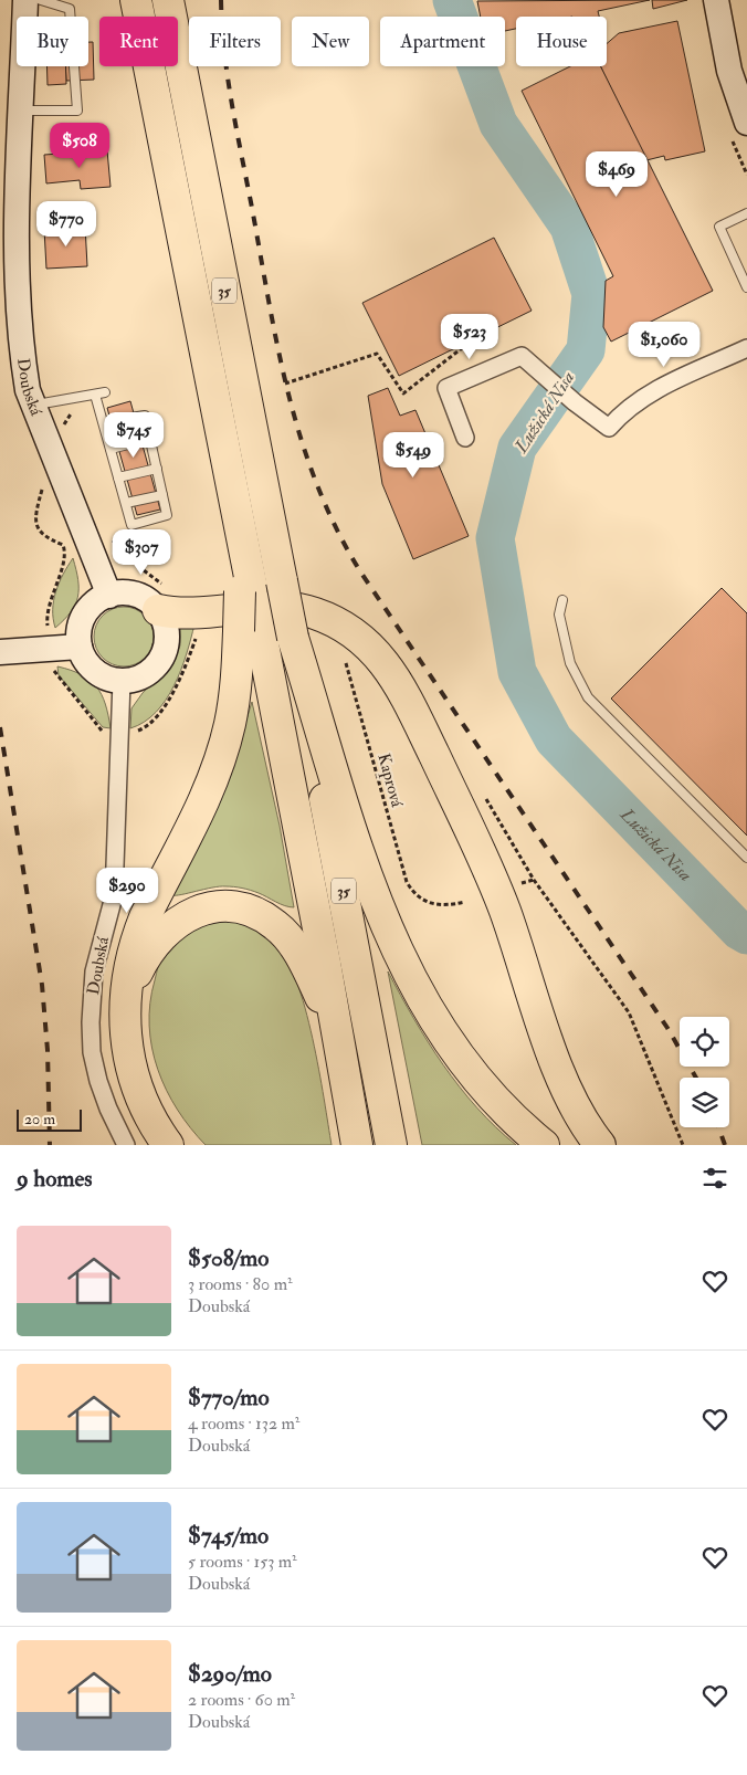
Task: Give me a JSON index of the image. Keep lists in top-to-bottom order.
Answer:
{
  "streets": {
    "highway": ["35"],
    "street": ["Doubská"],
    "path": ["Kaprová"]
  },
  "water": ["Lužická Nisa"],
  "scale_bar": "20 m",
  "page": {
    "chip": [
      "Buy",
      "Rent",
      "Filters",
      "New",
      "Apartment",
      "House"
    ],
    "price": [
      "$508",
      "$469",
      "$770",
      "$523",
      "$1,060",
      "$745",
      "$549",
      "$307",
      "$290"
    ],
    "scale": "20 m",
    "heading": "9 homes",
    "list": [
      {
        "name": "$508/mo",
        "note": "3 rooms · 80 m² · Doubská"
      },
      {
        "name": "$770/mo",
        "note": "4 rooms · 132 m² · Doubská"
      },
      {
        "name": "$745/mo",
        "note": "5 rooms · 153 m² · Doubská"
      },
      {
        "name": "$290/mo",
        "note": "2 rooms · 60 m² · Doubská"
      }
    ]
  }
}
